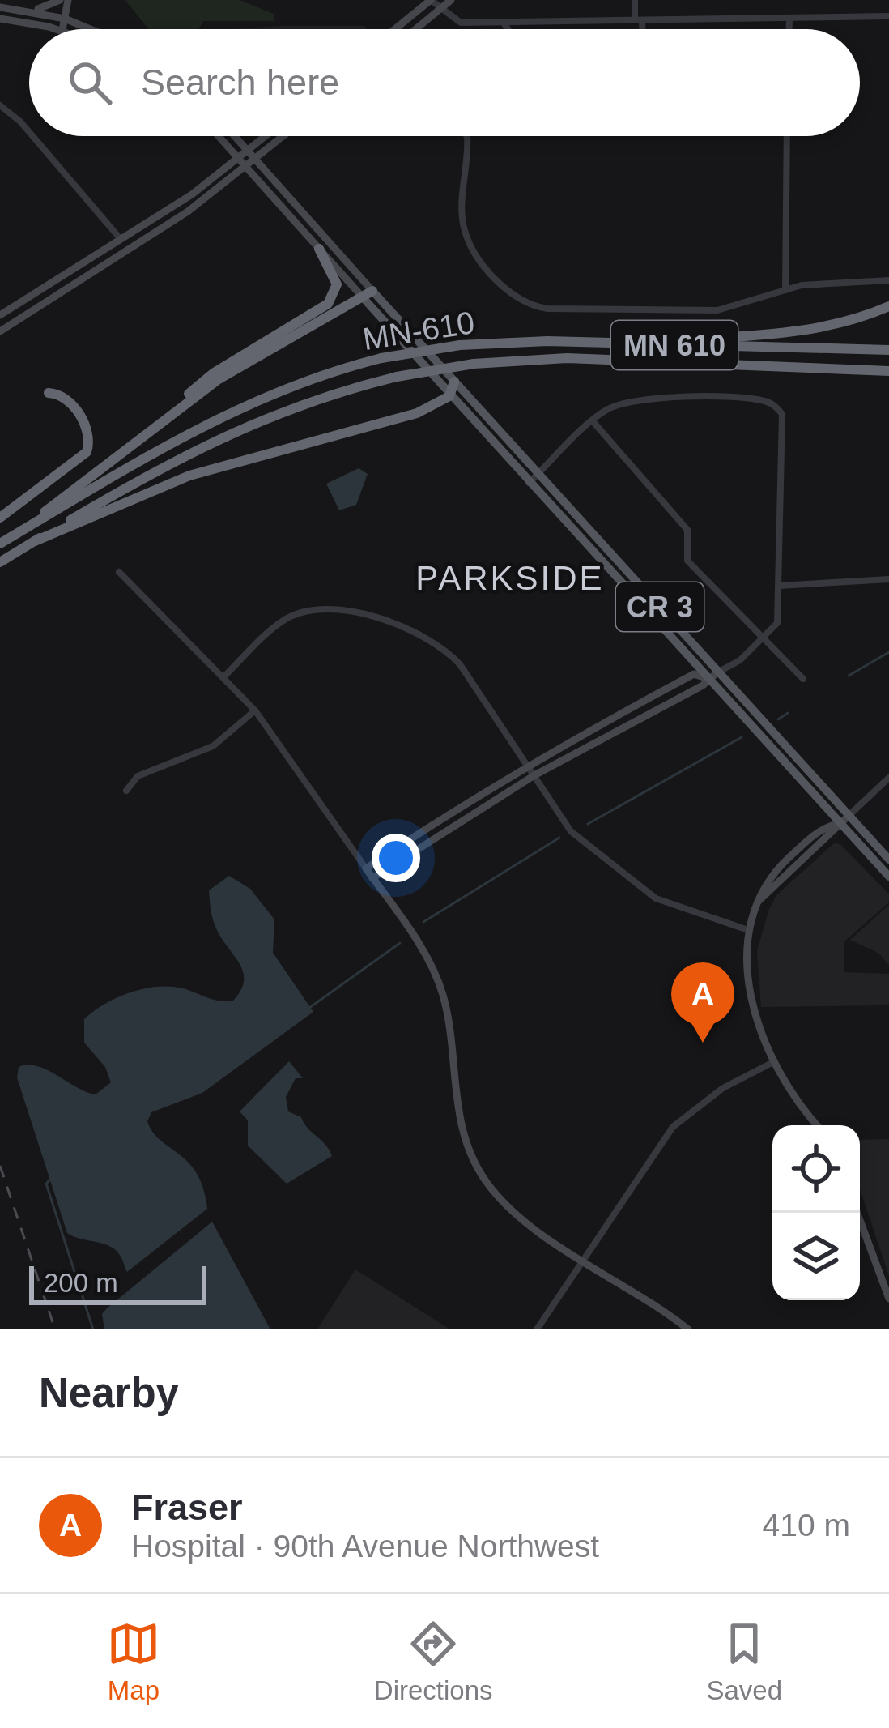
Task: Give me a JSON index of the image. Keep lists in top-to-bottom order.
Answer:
{
  "streets": {
    "highway": ["MN-610", "MN 610"],
    "main road": ["CR 3"]
  },
  "districts": ["PARKSIDE"],
  "scale_bar": "200 m",
  "page": {
    "search": "Search here",
    "pins": "A",
    "scale": "200 m",
    "heading": "Nearby",
    "list": [
      {
        "mark": "A",
        "name": "Fraser",
        "note": "Hospital · 90th Avenue Northwest",
        "value": "410 m"
      }
    ],
    "nav": ["Map", "Directions", "Saved"]
  }
}
